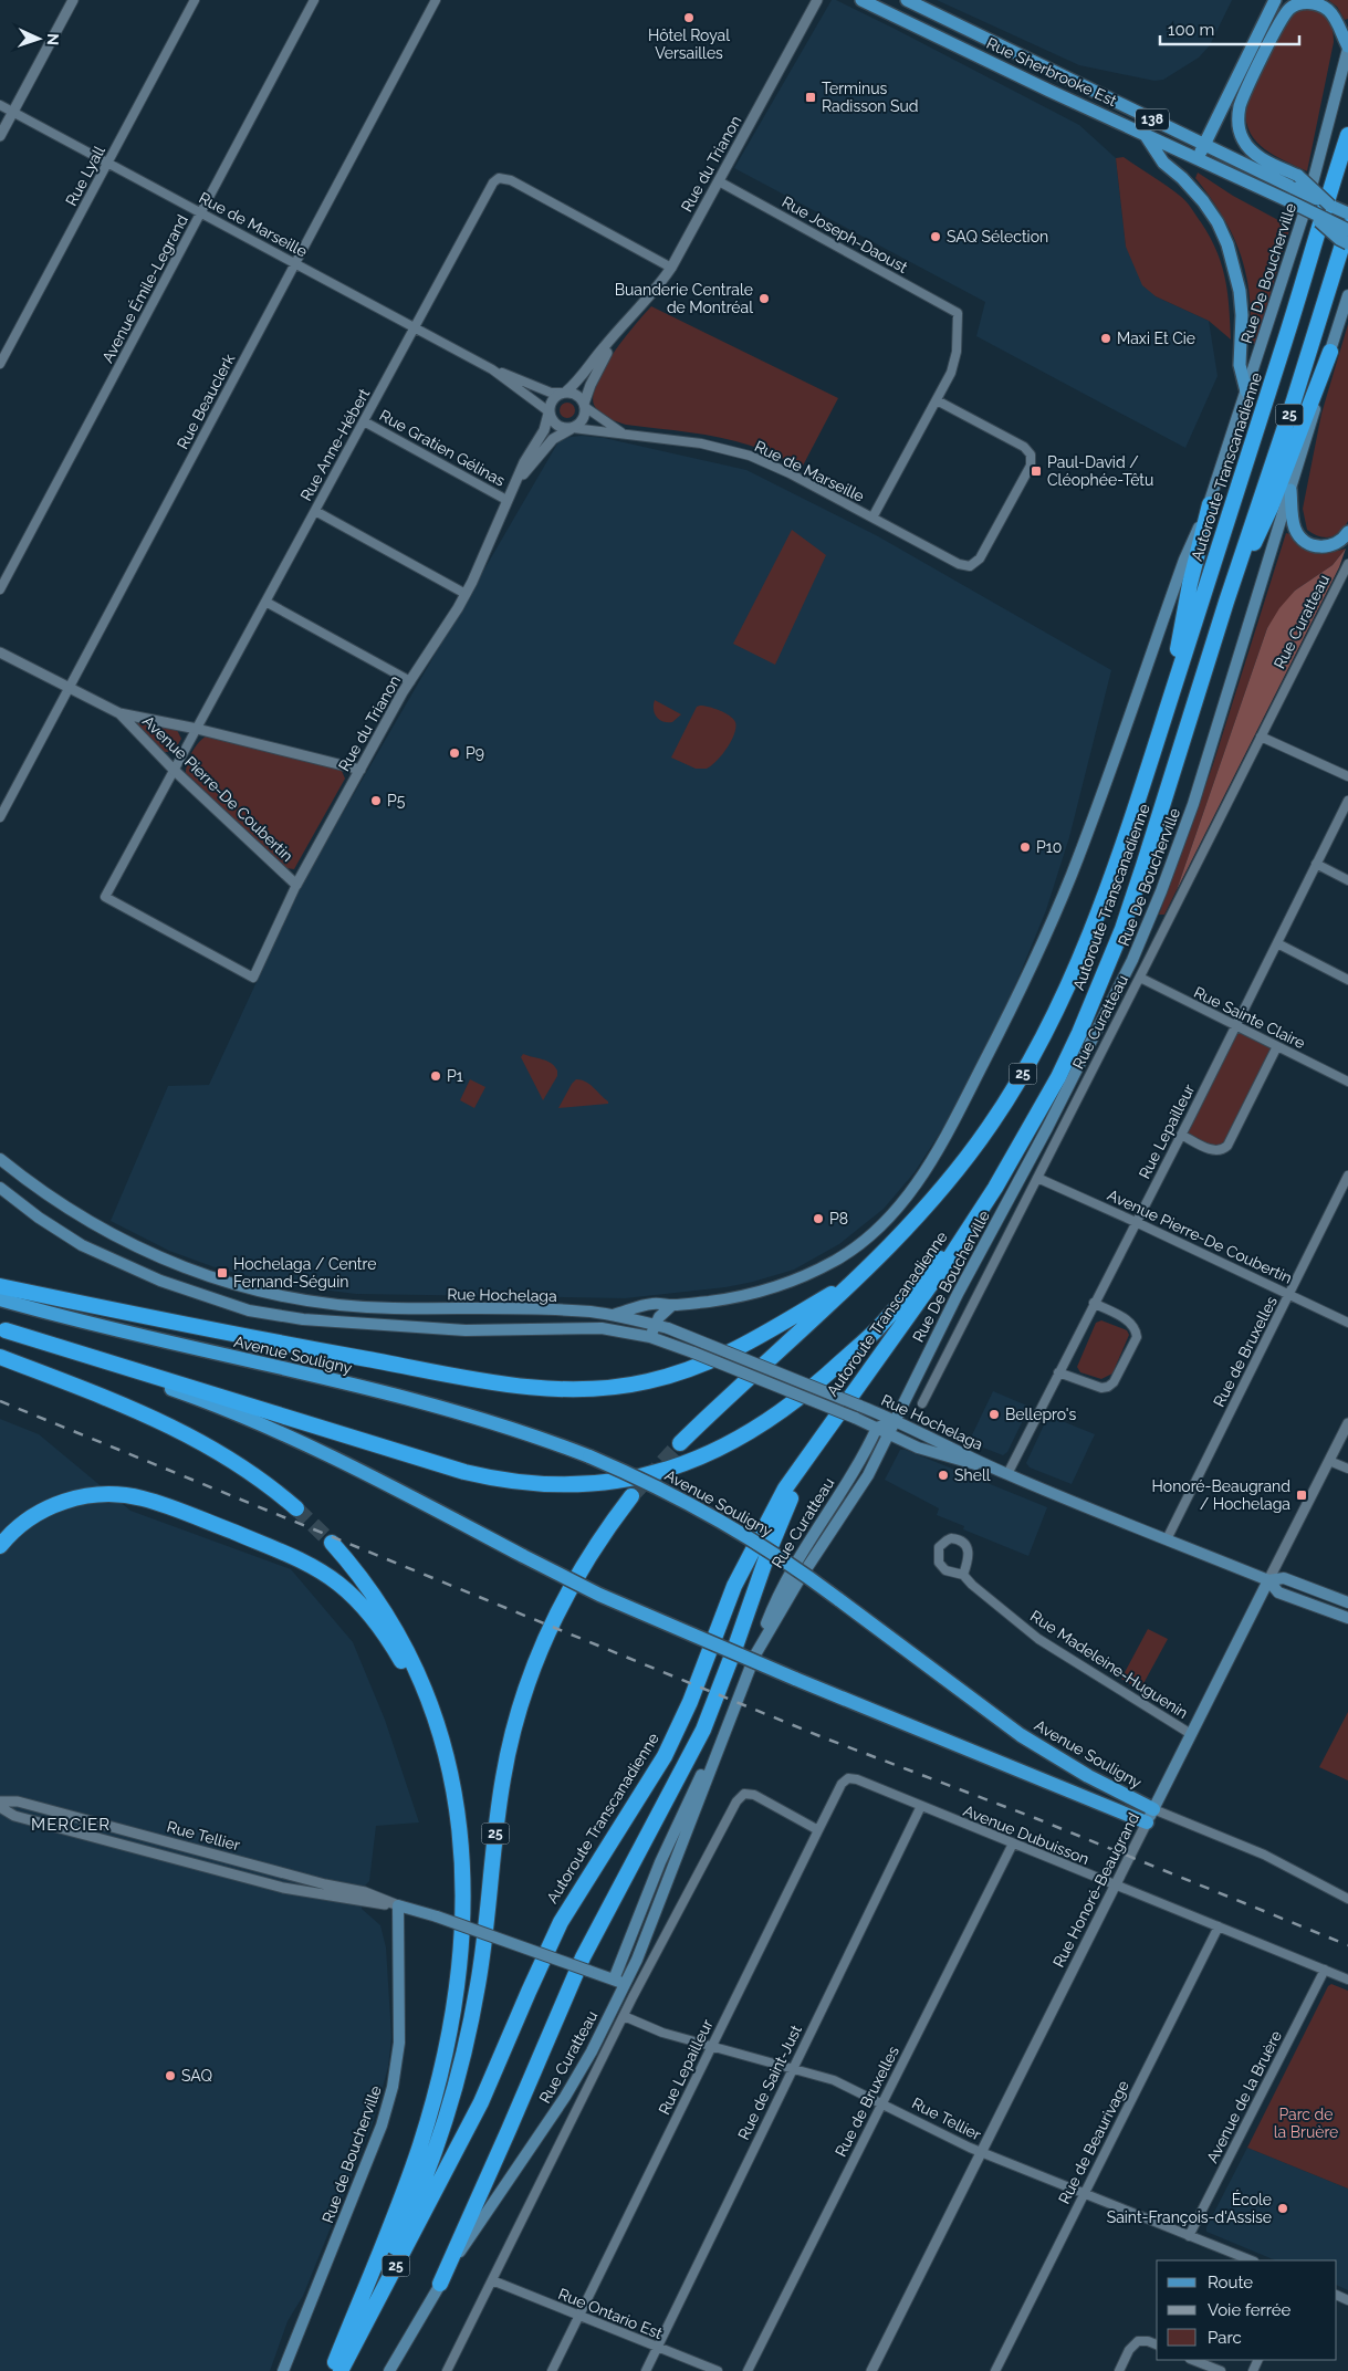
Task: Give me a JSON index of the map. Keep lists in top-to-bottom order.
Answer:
{
  "streets": {
    "highway": ["25", "Autoroute Transcanadienne", "Avenue Souligny"],
    "main road": [
      "Rue Sherbrooke Est",
      "138",
      "Rue De Boucherville",
      "Rue Curatteau",
      "Rue Hochelaga",
      "Rue Tellier",
      "Rue Honoré-Beaugrand",
      "Rue de Boucherville"
    ],
    "street": [
      "Rue du Trianon",
      "Rue Lyall",
      "Rue de Marseille",
      "Rue Joseph-Daoust",
      "Avenue Émile-Legrand",
      "Rue Beauclerk",
      "Rue Anne-Hébert",
      "Rue Gratien Gélinas",
      "Avenue Pierre-De Coubertin",
      "Rue Sainte Claire",
      "Rue Lepailleur",
      "Rue de Bruxelles",
      "Rue Madeleine-Huguenin",
      "Avenue Dubuisson",
      "Rue de Saint-Just",
      "Avenue de la Bruère",
      "Rue de Beaurivage",
      "Rue Ontario Est"
    ]
  },
  "crossings": [
    ["Rue Sherbrooke Est", "Autoroute Transcanadienne"],
    ["Rue du Trianon", "Rue de Marseille"],
    ["Rue du Trianon", "Rue Joseph-Daoust"],
    ["Rue du Trianon", "Rue Anne-Hébert"],
    ["Rue du Trianon", "Rue Gratien Gélinas"],
    ["Rue du Trianon", "Avenue Pierre-De Coubertin"],
    ["Rue Lyall", "Rue de Marseille"],
    ["Rue de Marseille", "Rue Joseph-Daoust"],
    ["Rue de Marseille", "Avenue Émile-Legrand"],
    ["Rue de Marseille", "Rue Beauclerk"],
    ["Rue de Marseille", "Rue Anne-Hébert"],
    ["Rue De Boucherville", "Rue Curatteau"],
    ["Rue De Boucherville", "Rue Hochelaga"],
    ["Rue Beauclerk", "Avenue Pierre-De Coubertin"],
    ["25", "Autoroute Transcanadienne"],
    ["Rue Anne-Hébert", "Rue Gratien Gélinas"],
    ["Rue Anne-Hébert", "Avenue Pierre-De Coubertin"],
    ["Rue Curatteau", "Avenue Pierre-De Coubertin"],
    ["Rue Curatteau", "Rue Sainte Claire"],
    ["Rue Curatteau", "Rue Lepailleur"],
    ["Rue Curatteau", "Rue Hochelaga"],
    ["Rue Curatteau", "Rue Tellier"],
    ["Rue Curatteau", "Rue Ontario Est"],
    ["Avenue Pierre-De Coubertin", "Rue Lepailleur"],
    ["Avenue Pierre-De Coubertin", "Rue de Bruxelles"],
    ["Rue Sainte Claire", "Rue Lepailleur"],
    ["Rue Lepailleur", "Rue Hochelaga"],
    ["Rue Lepailleur", "Avenue Dubuisson"],
    ["Rue Lepailleur", "Rue Tellier"],
    ["Rue Lepailleur", "Rue Ontario Est"],
    ["Rue Hochelaga", "Rue de Bruxelles"],
    ["Rue Hochelaga", "Rue Honoré-Beaugrand"],
    ["Rue de Bruxelles", "Avenue Dubuisson"],
    ["Rue de Bruxelles", "Rue Tellier"],
    ["Avenue Souligny", "Rue Honoré-Beaugrand"],
    ["Rue Madeleine-Huguenin", "Rue Honoré-Beaugrand"],
    ["Avenue Dubuisson", "Rue Honoré-Beaugrand"],
    ["Avenue Dubuisson", "Rue de Saint-Just"],
    ["Avenue Dubuisson", "Avenue de la Bruère"],
    ["Avenue Dubuisson", "Rue de Beaurivage"],
    ["Rue Tellier", "Rue Honoré-Beaugrand"],
    ["Rue Tellier", "Rue de Saint-Just"],
    ["Rue Tellier", "Avenue de la Bruère"],
    ["Rue Tellier", "Rue de Beaurivage"],
    ["Rue Tellier", "Rue de Boucherville"],
    ["Rue de Saint-Just", "Rue Ontario Est"]
  ],
  "districts": ["MERCIER"],
  "parks": ["Parc de la Bruère"],
  "places": {
    "other": [
      "Hôtel Royal Versailles",
      "SAQ Sélection",
      "Buanderie Centrale de Montréal",
      "Maxi Et Cie",
      "P9",
      "P5",
      "P10",
      "P1",
      "P8",
      "Bellepro's",
      "Shell",
      "SAQ",
      "École Saint-François-d'Assise"
    ],
    "transit": [
      "Terminus Radisson Sud",
      "Paul-David / Cléophée-Têtu",
      "Hochelaga / Centre Fernand-Séguin",
      "Honoré-Beaugrand / Hochelaga"
    ]
  },
  "legend": ["Route", "Voie ferrée", "Parc"],
  "scale_bar": "100 m",
  "north": "right"
}
